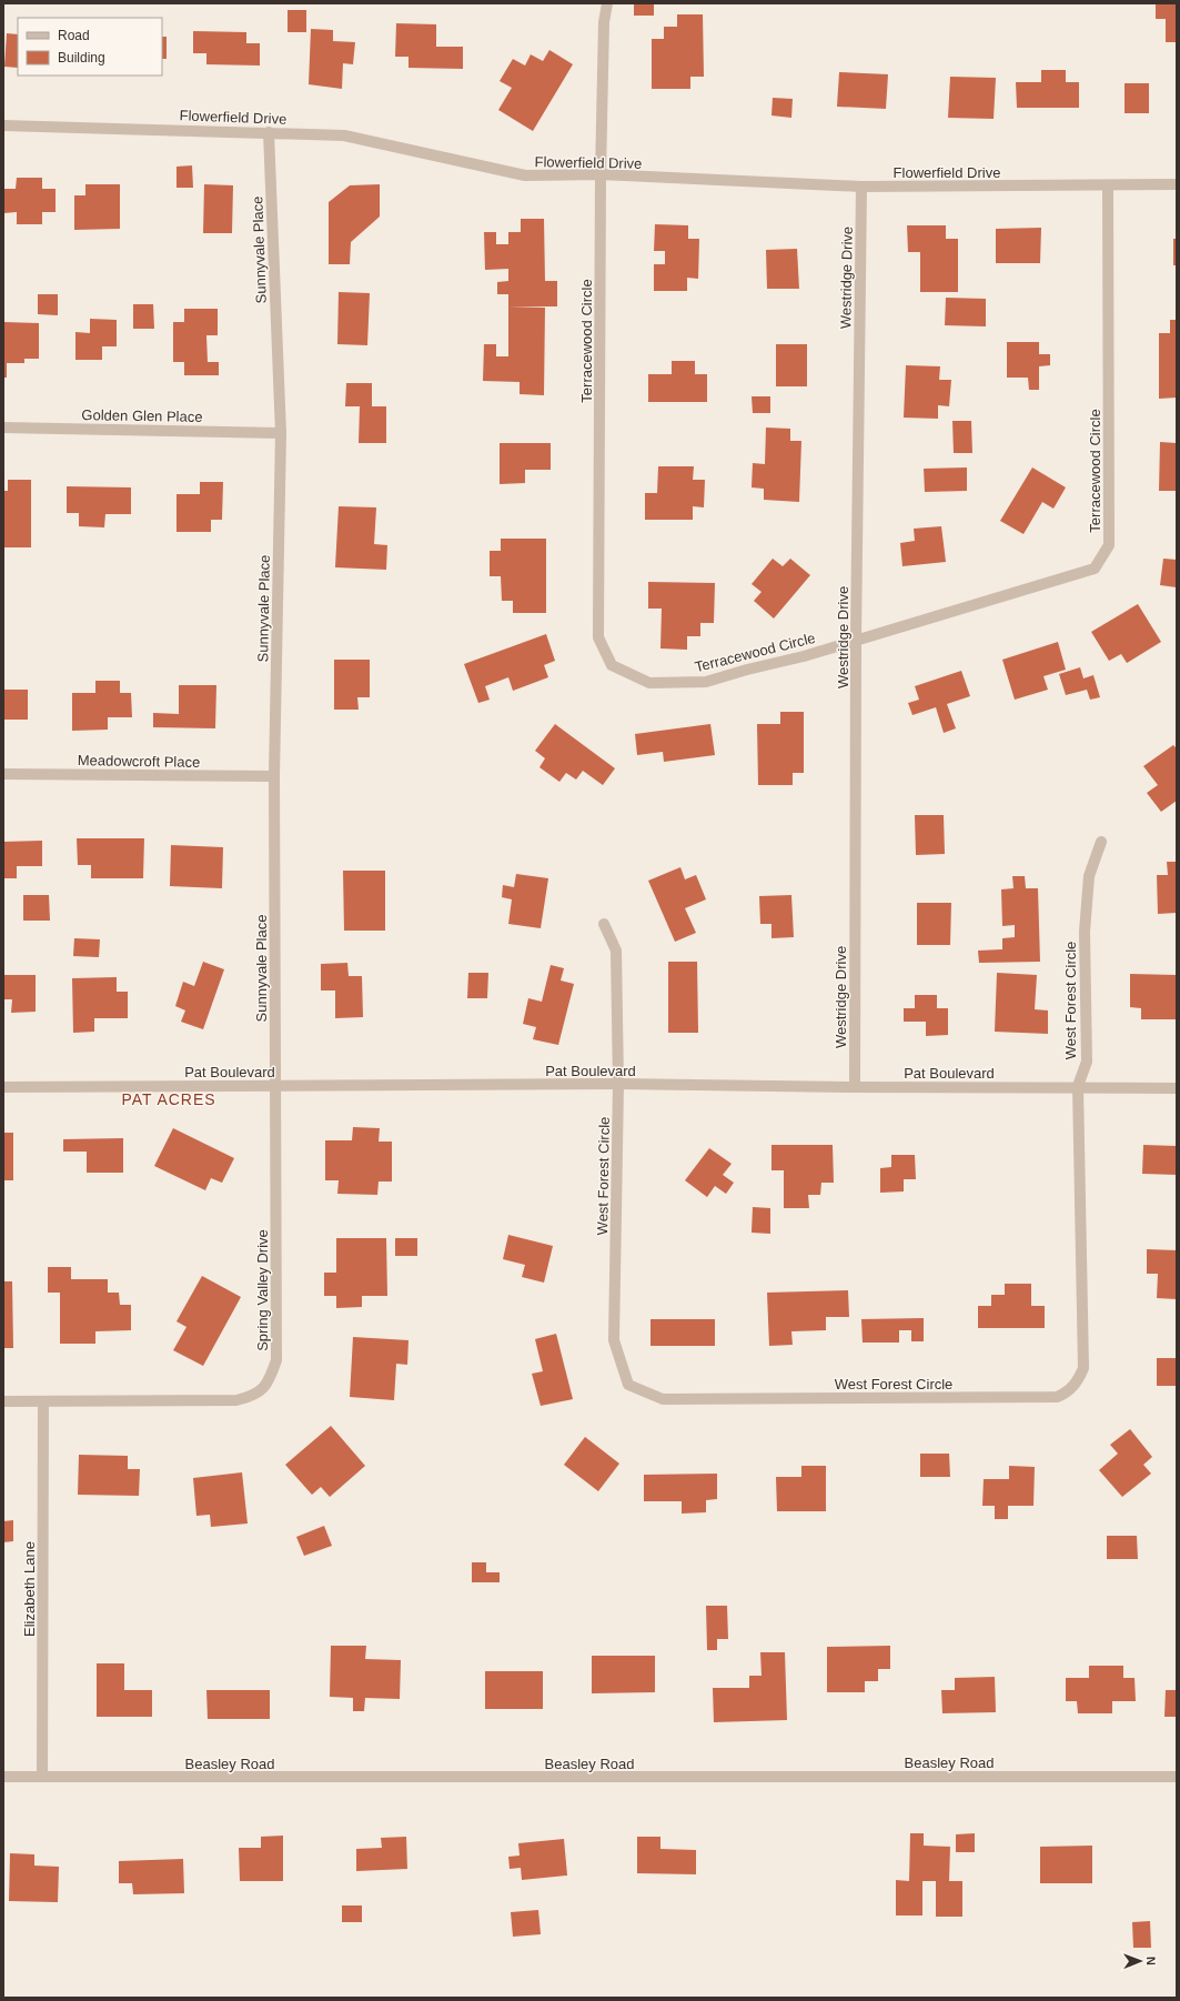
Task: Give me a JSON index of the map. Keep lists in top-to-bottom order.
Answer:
{
  "streets": {
    "street": [
      "Flowerfield Drive",
      "Sunnyvale Place",
      "Westridge Drive",
      "Terracewood Circle",
      "Golden Glen Place",
      "Meadowcroft Place",
      "West Forest Circle",
      "Pat Boulevard",
      "Spring Valley Drive",
      "Elizabeth Lane",
      "Beasley Road"
    ]
  },
  "crossings": [
    ["Flowerfield Drive", "Sunnyvale Place"],
    ["Flowerfield Drive", "Westridge Drive"],
    ["Flowerfield Drive", "Terracewood Circle"],
    ["Sunnyvale Place", "Golden Glen Place"],
    ["Sunnyvale Place", "Meadowcroft Place"],
    ["Sunnyvale Place", "Pat Boulevard"],
    ["Sunnyvale Place", "Spring Valley Drive"],
    ["Westridge Drive", "Terracewood Circle"],
    ["Westridge Drive", "Pat Boulevard"],
    ["West Forest Circle", "Pat Boulevard"],
    ["Pat Boulevard", "Spring Valley Drive"],
    ["Spring Valley Drive", "Elizabeth Lane"],
    ["Elizabeth Lane", "Beasley Road"]
  ],
  "districts": ["PAT ACRES"],
  "legend": ["Road", "Building"],
  "north": "right"
}
